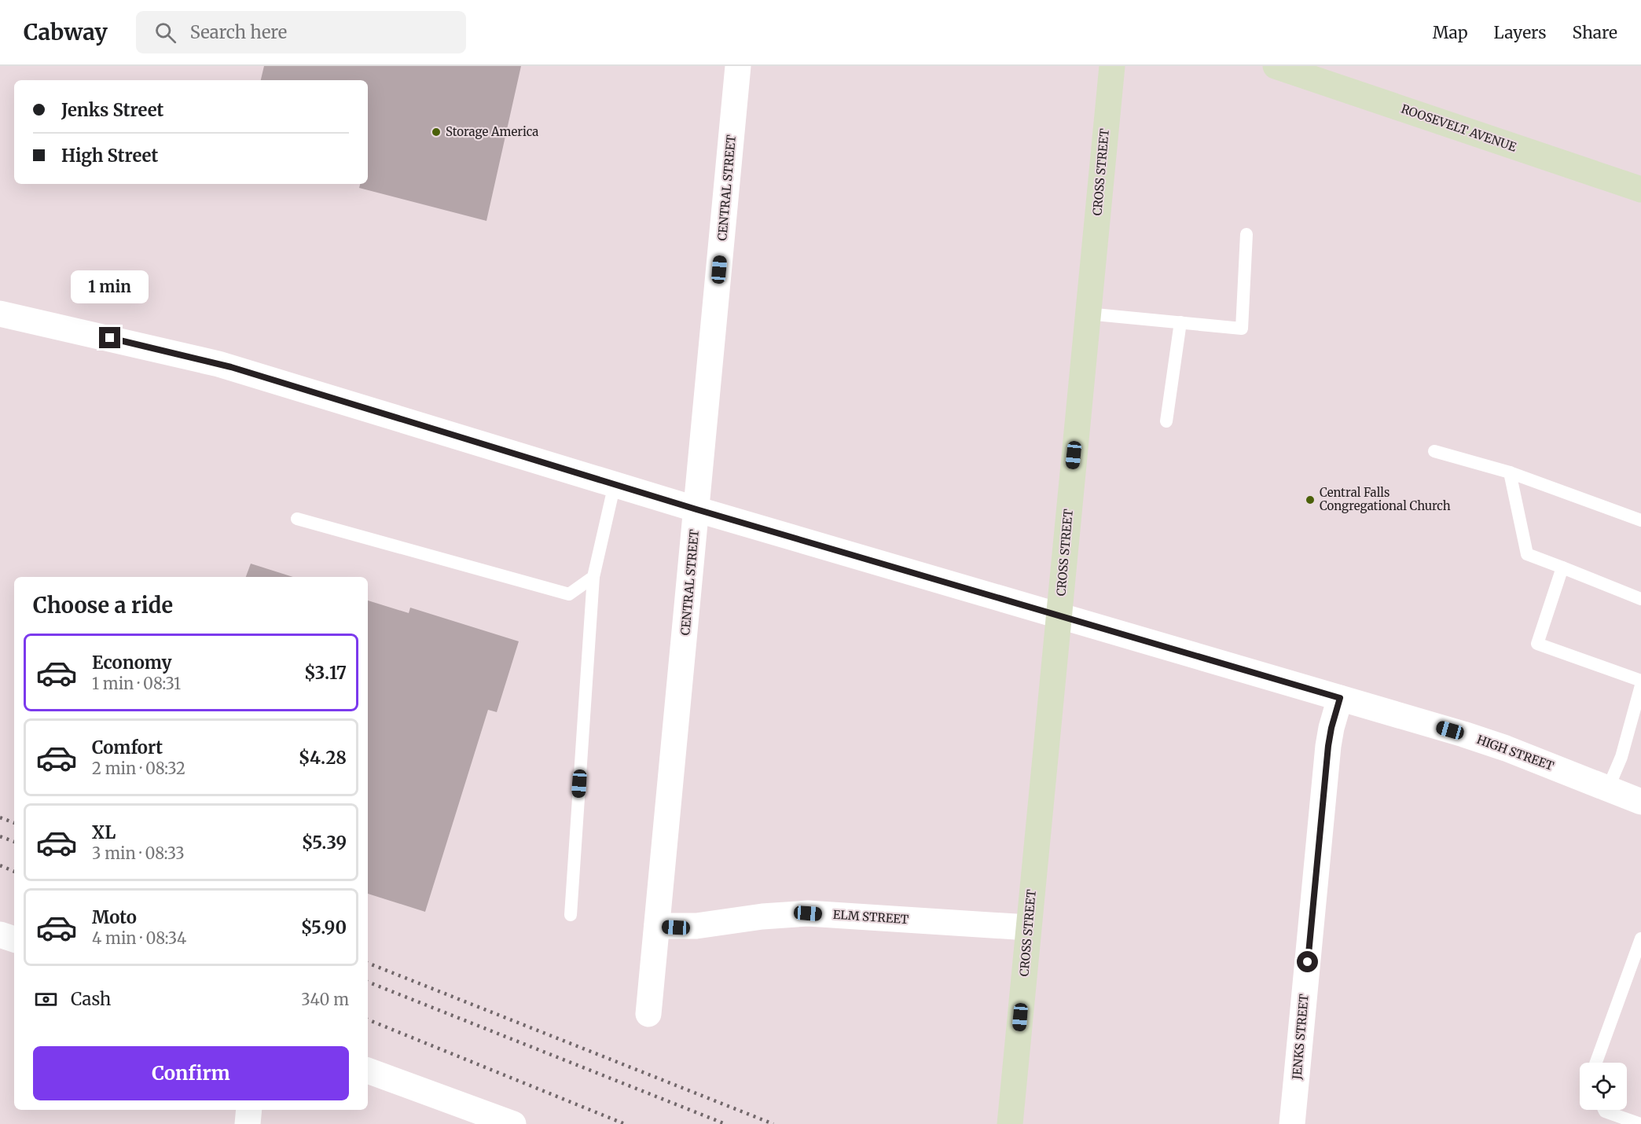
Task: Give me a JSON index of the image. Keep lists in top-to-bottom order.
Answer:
{
  "streets": {
    "main road": ["ROOSEVELT AVENUE", "CROSS STREET"],
    "street": [
      "CENTRAL STREET",
      "HIGH STREET",
      "ELM STREET",
      "JENKS STREET"
    ]
  },
  "crossings": [
    ["CROSS STREET", "HIGH STREET"],
    ["CROSS STREET", "ELM STREET"],
    ["CENTRAL STREET", "HIGH STREET"],
    ["CENTRAL STREET", "ELM STREET"],
    ["HIGH STREET", "JENKS STREET"]
  ],
  "places": ["Storage America", "Central Falls Congregational Church"],
  "page": {
    "header": "Cabway",
    "search": "Search here",
    "nav": ["Map", "Layers", "Share"],
    "banner": ["Jenks Street", "High Street"],
    "bubble": "1 min",
    "heading": "Choose a ride",
    "list": [
      {
        "name": "Economy",
        "note": "1 min · 08:31",
        "value": "$3.17"
      },
      {
        "name": "Comfort",
        "note": "2 min · 08:32",
        "value": "$4.28"
      },
      {
        "name": "XL",
        "note": "3 min · 08:33",
        "value": "$5.39"
      },
      {
        "name": "Moto",
        "note": "4 min · 08:34",
        "value": "$5.90"
      }
    ],
    "pay": ["Cash", "340 m"],
    "buttons": "Confirm"
  }
}
